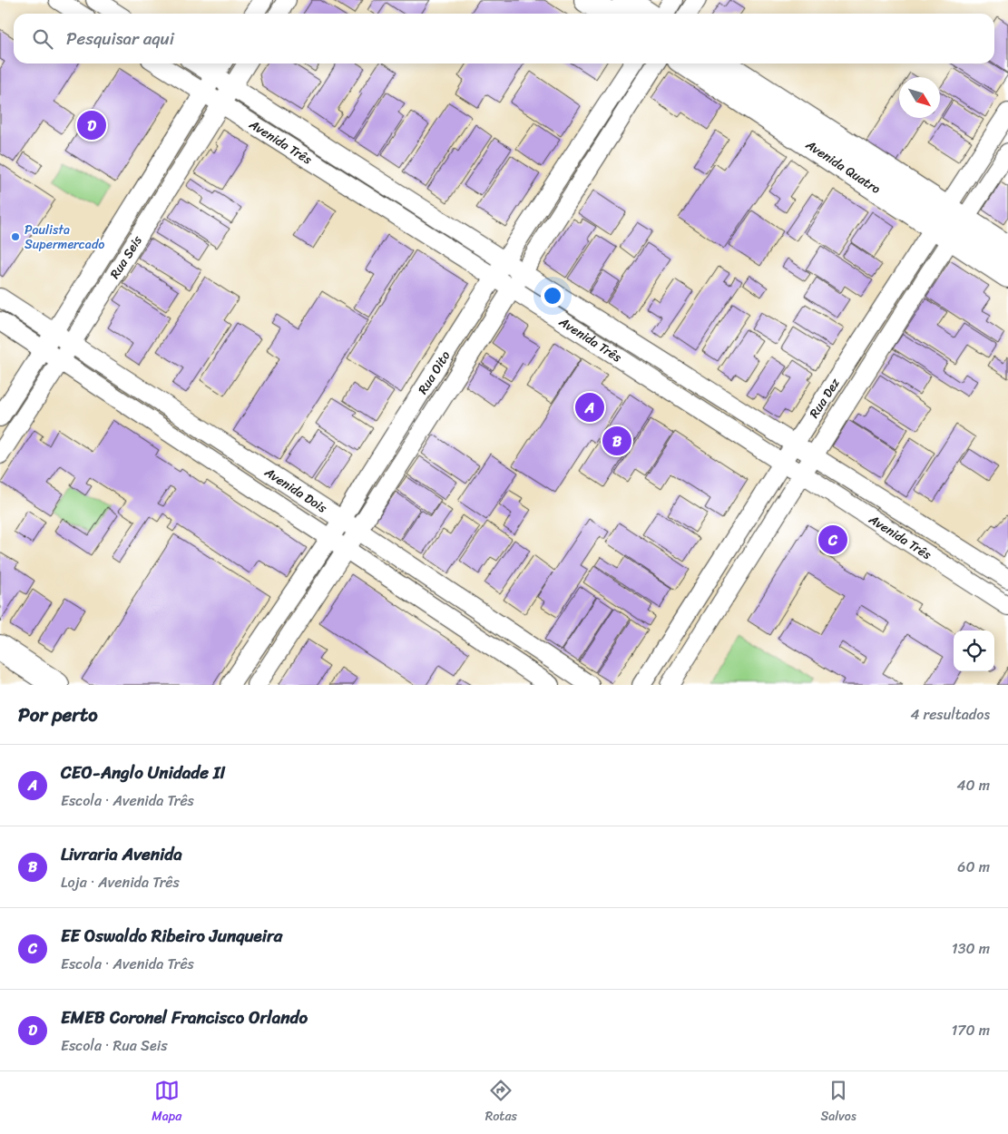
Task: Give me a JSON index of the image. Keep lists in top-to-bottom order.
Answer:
{
  "streets": {
    "street": [
      "Avenida Três",
      "Avenida Quatro",
      "Rua Seis",
      "Rua Oito",
      "Rua Dez",
      "Avenida Dois"
    ]
  },
  "crossings": [
    ["Avenida Três", "Rua Seis"],
    ["Avenida Três", "Rua Oito"],
    ["Avenida Três", "Rua Dez"],
    ["Avenida Quatro", "Rua Dez"],
    ["Rua Seis", "Avenida Dois"],
    ["Rua Oito", "Avenida Dois"]
  ],
  "places": ["Paulista Supermercado"],
  "north": "bottom right",
  "page": {
    "search": "Pesquisar aqui",
    "pins": [
      "D",
      "A",
      "B",
      "C"
    ],
    "heading": ["Por perto", "4 resultados"],
    "list": [
      {
        "mark": "A",
        "name": "CEO-Anglo Unidade II",
        "note": "Escola · Avenida Três",
        "value": "40 m"
      },
      {
        "mark": "B",
        "name": "Livraria Avenida",
        "note": "Loja · Avenida Três",
        "value": "60 m"
      },
      {
        "mark": "C",
        "name": "EE Oswaldo Ribeiro Junqueira",
        "note": "Escola · Avenida Três",
        "value": "130 m"
      },
      {
        "mark": "D",
        "name": "EMEB Coronel Francisco Orlando",
        "note": "Escola · Rua Seis",
        "value": "170 m"
      }
    ],
    "nav": ["Mapa", "Rotas", "Salvos"]
  }
}
